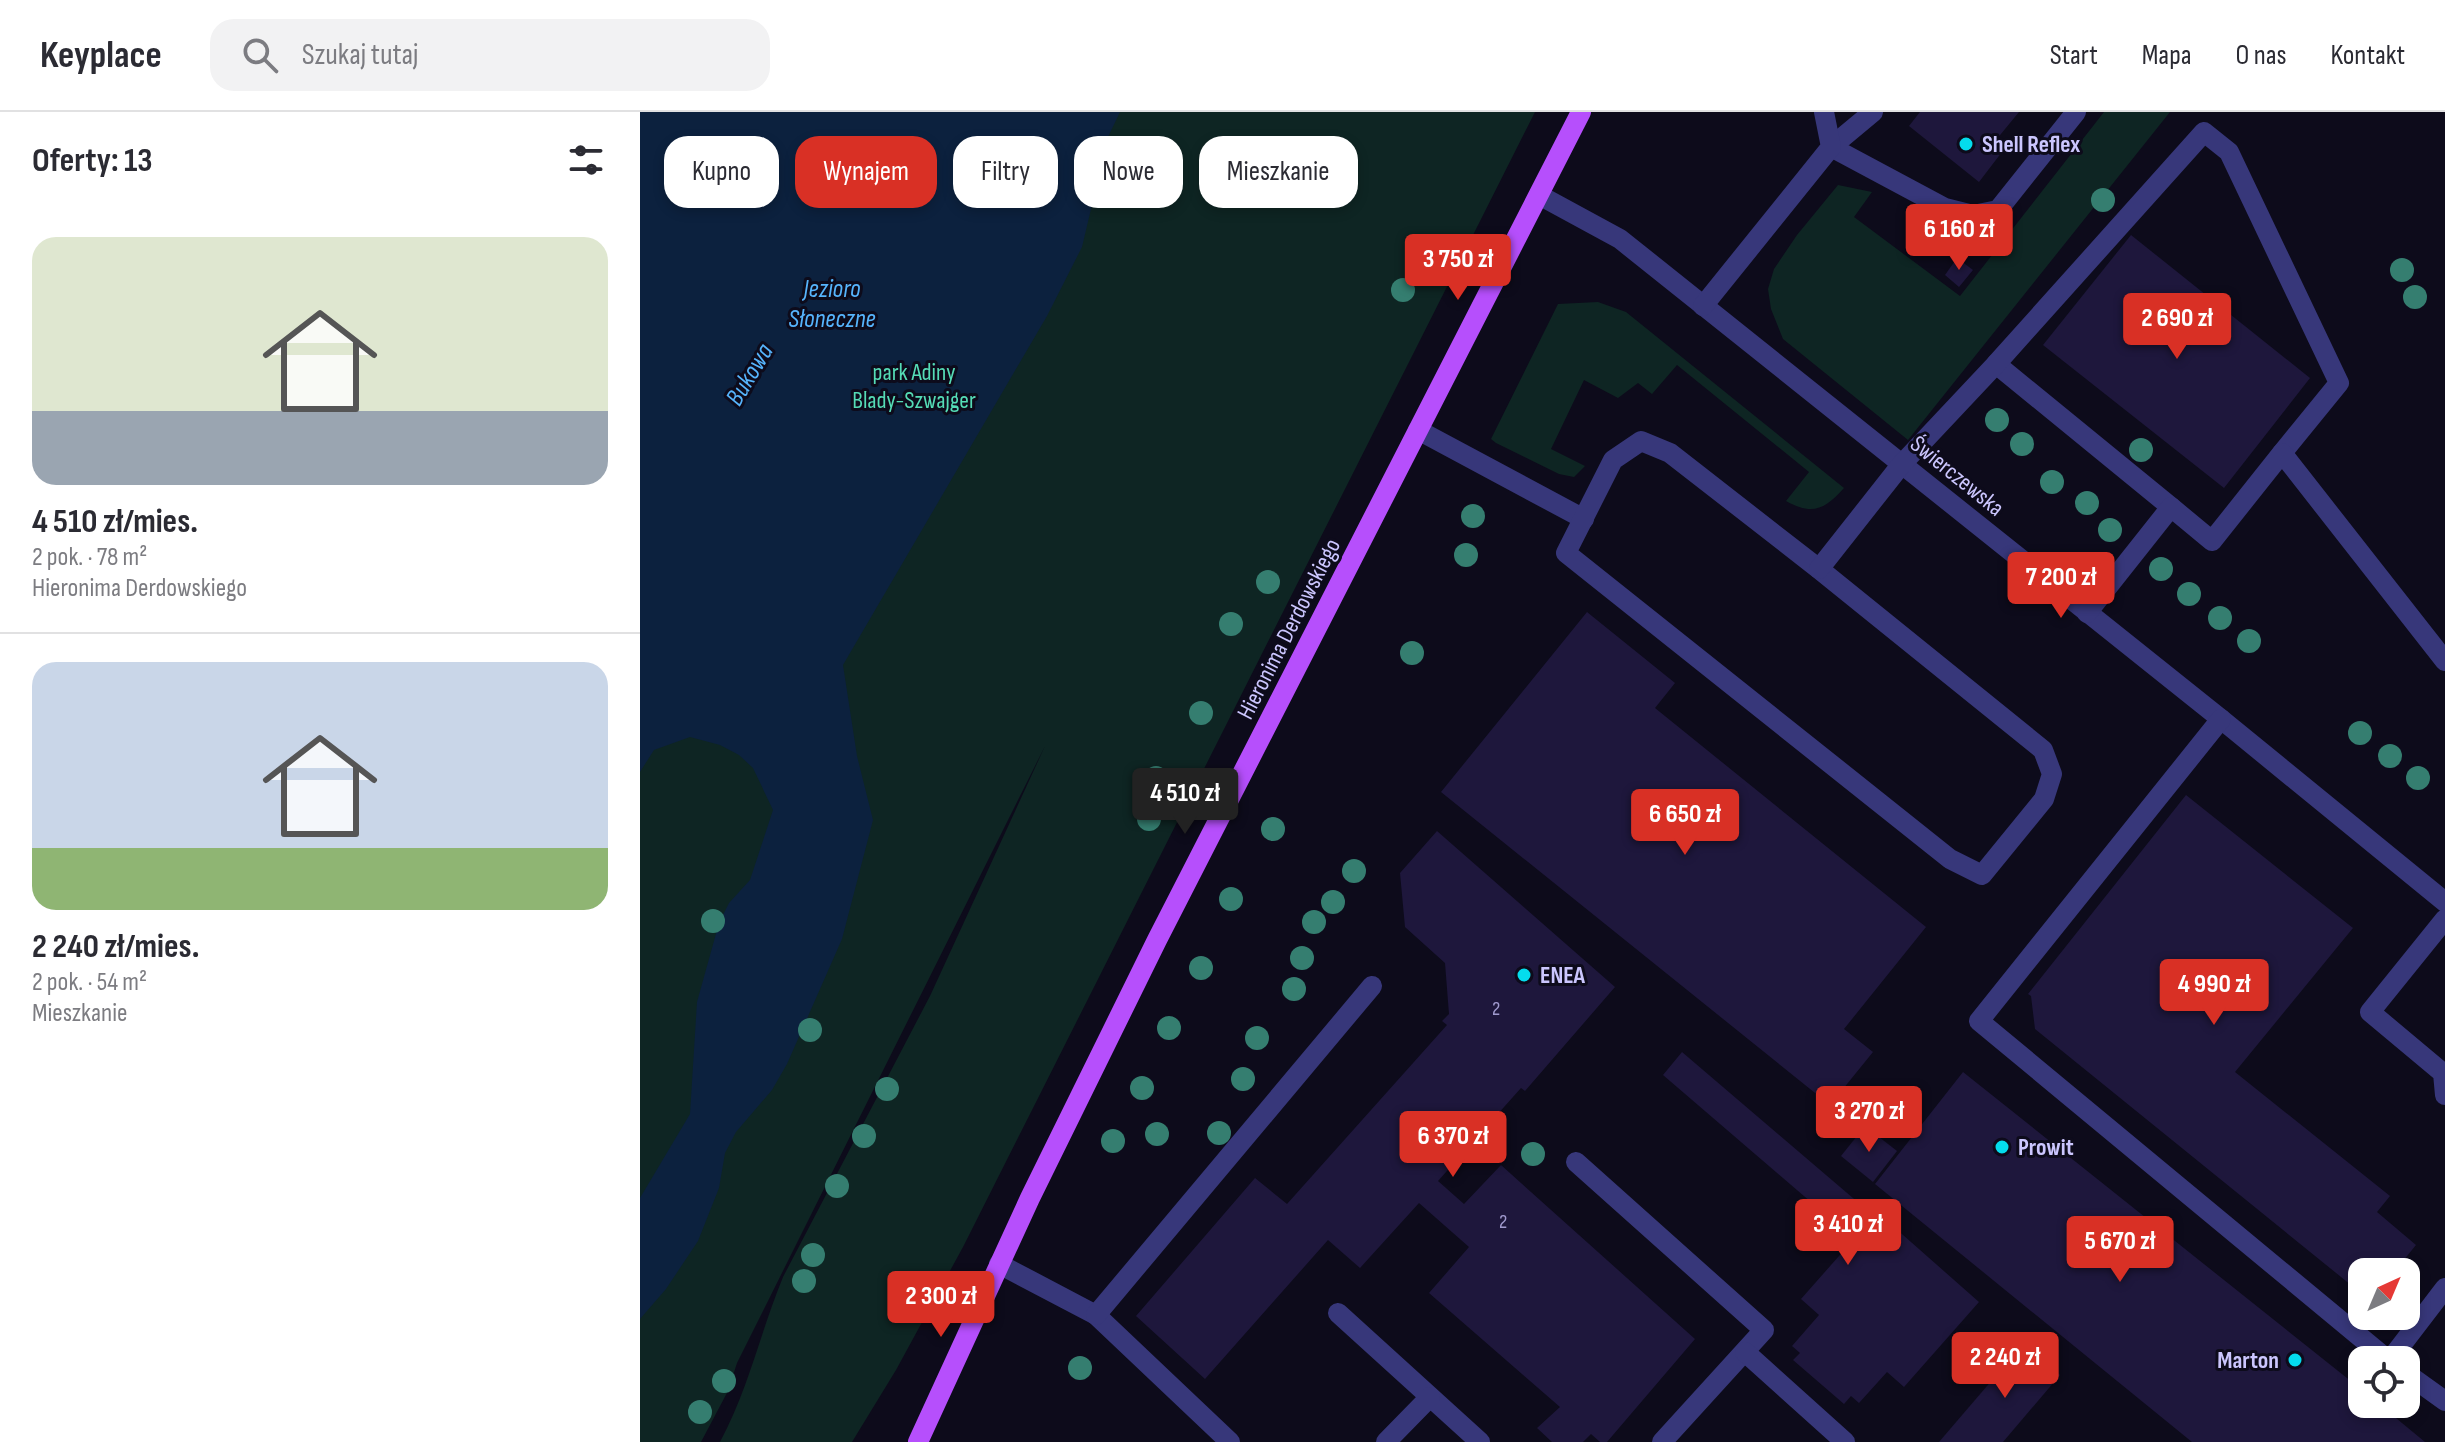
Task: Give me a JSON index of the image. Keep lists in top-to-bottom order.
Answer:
{
  "streets": {
    "main road": ["Hieronima Derdowskiego"],
    "street": ["Świerczewska"]
  },
  "crossings": [
    ["Świerczewska", "Hieronima Derdowskiego"]
  ],
  "water": ["Jezioro Słoneczne", "Bukowa"],
  "parks": ["park Adiny Blady-Szwajger"],
  "places": [
    "Shell Reflex",
    "ENEA",
    "Prowit",
    "Marton"
  ],
  "house_numbers": ["2", "2"],
  "north": "top right",
  "page": {
    "header": "Keyplace",
    "search": "Szukaj tutaj",
    "nav": [
      "Start",
      "Mapa",
      "O nas",
      "Kontakt"
    ],
    "heading": "Oferty: 13",
    "chip": [
      "Kupno",
      "Wynajem",
      "Filtry",
      "Nowe",
      "Mieszkanie"
    ],
    "price": [
      "6 160 zł",
      "3 750 zł",
      "2 690 zł",
      "7 200 zł",
      "4 510 zł",
      "6 650 zł",
      "4 990 zł",
      "3 270 zł",
      "6 370 zł",
      "3 410 zł",
      "5 670 zł",
      "2 300 zł",
      "2 240 zł"
    ],
    "list": [
      {
        "name": "4 510 zł/mies.",
        "note": "2 pok. · 78 m² · Hieronima Derdowskiego"
      },
      {
        "name": "2 240 zł/mies.",
        "note": "2 pok. · 54 m² · Mieszkanie"
      }
    ]
  }
}
